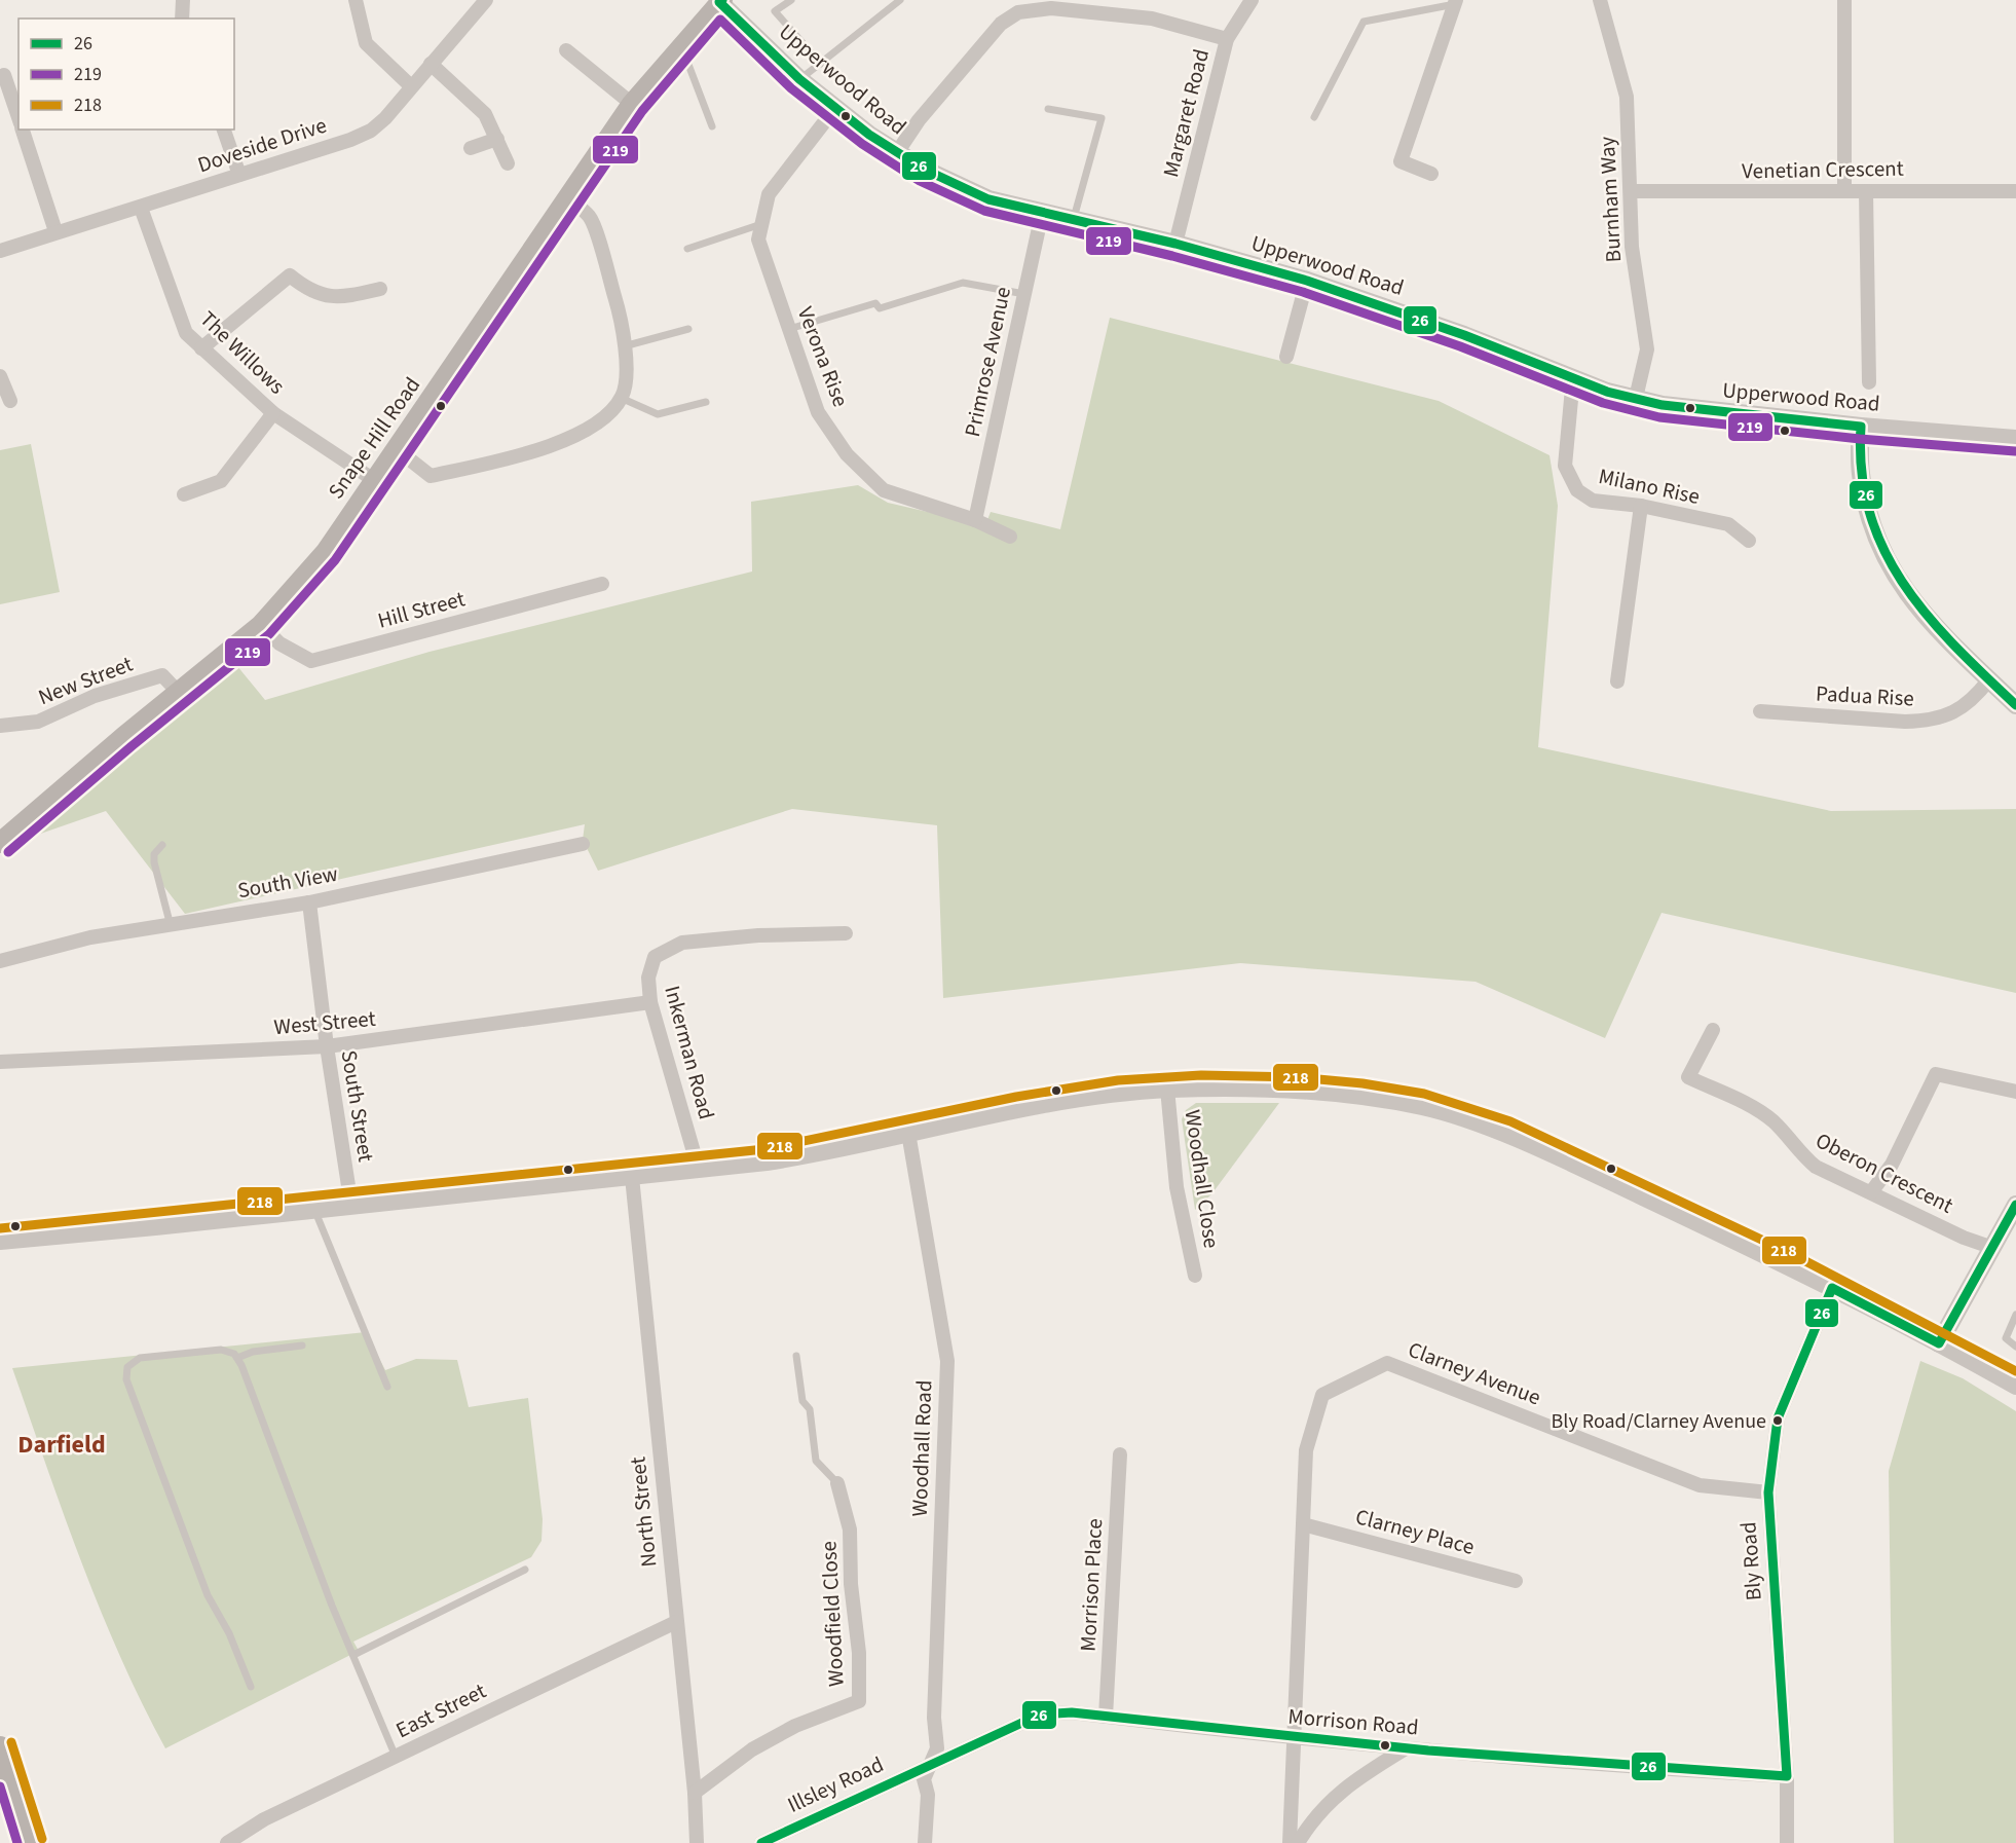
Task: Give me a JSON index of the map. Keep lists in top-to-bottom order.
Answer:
{
  "streets": {
    "main road": ["Snape Hill Road"],
    "street": [
      "Upperwood Road",
      "Margaret Road",
      "Doveside Drive",
      "Venetian Crescent",
      "Burnham Way",
      "The Willows",
      "Verona Rise",
      "Primrose Avenue",
      "Milano Rise",
      "Hill Street",
      "New Street",
      "Padua Rise",
      "South View",
      "West Street",
      "Inkerman Road",
      "South Street",
      "Oberon Crescent",
      "Woodhall Close",
      "Clarney Avenue",
      "Woodhall Road",
      "North Street",
      "Clarney Place",
      "Bly Road",
      "Morrison Place",
      "Woodfield Close",
      "East Street",
      "Morrison Road",
      "Illsley Road"
    ]
  },
  "crossings": [
    ["Upperwood Road", "Margaret Road"],
    ["Upperwood Road", "Burnham Way"],
    ["Upperwood Road", "Verona Rise"],
    ["Upperwood Road", "Primrose Avenue"],
    ["Upperwood Road", "Snape Hill Road"],
    ["Upperwood Road", "Milano Rise"],
    ["Doveside Drive", "The Willows"],
    ["Venetian Crescent", "Burnham Way"],
    ["The Willows", "Snape Hill Road"],
    ["Verona Rise", "Primrose Avenue"],
    ["Snape Hill Road", "Hill Street"],
    ["Snape Hill Road", "New Street"],
    ["South View", "South Street"],
    ["West Street", "Inkerman Road"],
    ["West Street", "South Street"],
    ["Clarney Avenue", "Clarney Place"],
    ["Clarney Avenue", "Bly Road"],
    ["Clarney Avenue", "Morrison Road"],
    ["Woodhall Road", "Morrison Road"],
    ["Woodhall Road", "Illsley Road"],
    ["North Street", "Woodfield Close"],
    ["North Street", "East Street"],
    ["Bly Road", "Morrison Road"],
    ["Morrison Place", "Morrison Road"],
    ["Morrison Road", "Illsley Road"]
  ],
  "districts": ["Darfield"],
  "places": ["Bly Road/Clarney Avenue"],
  "lines": ["transit line 26", "transit line 219", "transit line 218"],
  "legend": ["26", "219", "218"]
}
